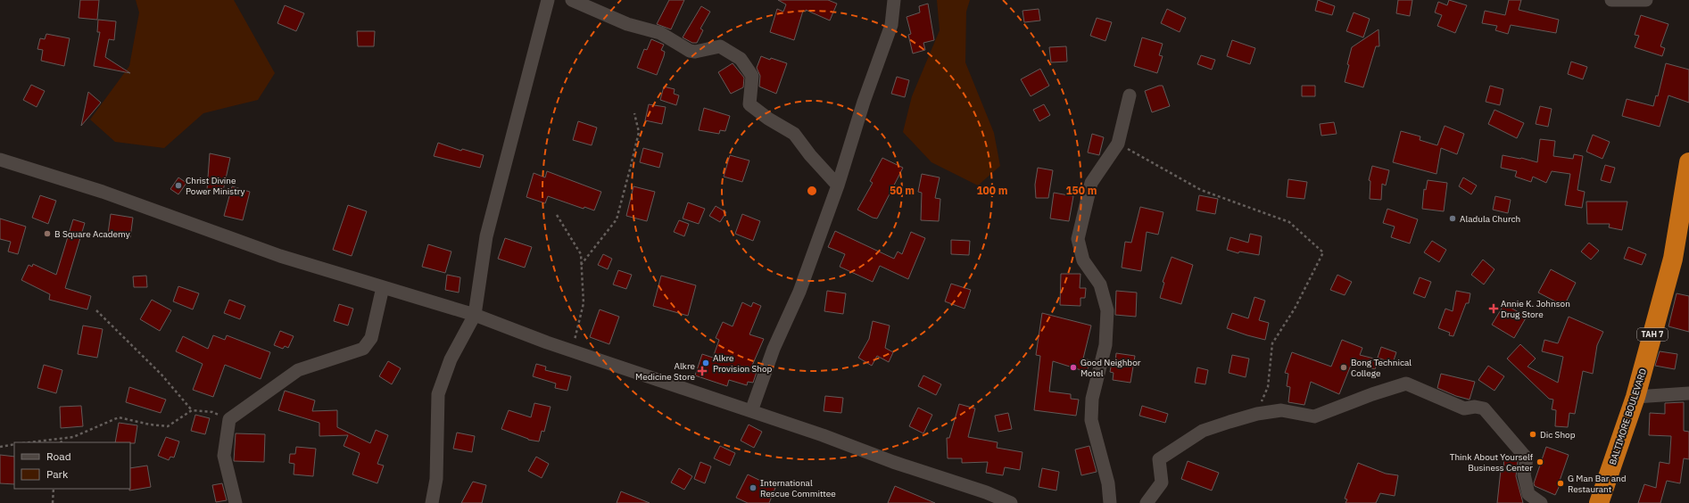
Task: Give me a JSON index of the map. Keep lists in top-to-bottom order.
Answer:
{
  "streets": {
    "highway": ["TAH 7", "BALTIMORE BOULEVARD"]
  },
  "places": {
    "other": [
      "Christ Divine Power Ministry",
      "Aladula Church",
      "B Square Academy",
      "Alkre Provision Shop",
      "Good Neighbor Motel",
      "Bong Technical College",
      "Dic Shop",
      "Think About Yourself Business Center",
      "G Man Bar and Restaurant",
      "International Rescue Committee"
    ],
    "health": ["Annie K. Johnson Drug Store", "Alkre Medicine Store"]
  },
  "legend": ["Road", "Park"],
  "rings": ["50 m", "100 m", "150 m"]
}
